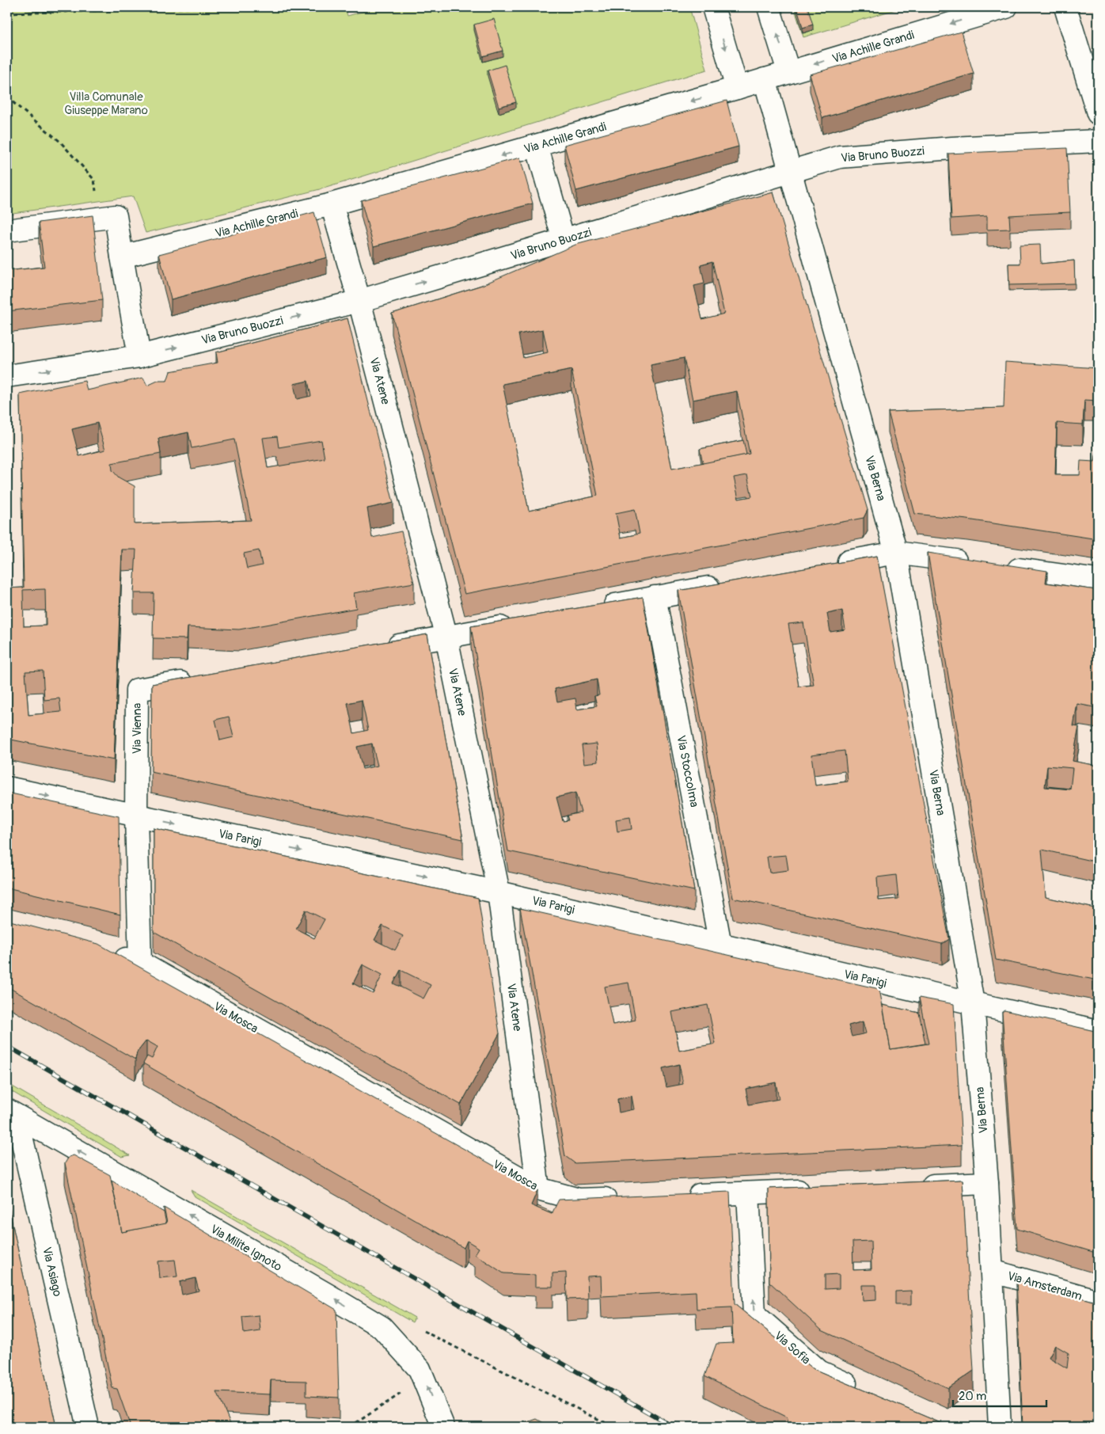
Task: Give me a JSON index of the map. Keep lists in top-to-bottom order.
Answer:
{
  "streets": {
    "street": [
      "Via Achille Grandi",
      "Via Bruno Buozzi",
      "Via Atene",
      "Via Berna",
      "Via Vienna",
      "Via Stoccolma",
      "Via Parigi",
      "Via Mosca",
      "Via Milite Ignoto",
      "Via Asiago",
      "Via Amsterdam",
      "Via Sofia"
    ]
  },
  "crossings": [
    ["Via Achille Grandi", "Via Atene"],
    ["Via Achille Grandi", "Via Berna"],
    ["Via Bruno Buozzi", "Via Atene"],
    ["Via Bruno Buozzi", "Via Berna"],
    ["Via Atene", "Via Parigi"],
    ["Via Atene", "Via Mosca"],
    ["Via Berna", "Via Parigi"],
    ["Via Berna", "Via Amsterdam"],
    ["Via Vienna", "Via Parigi"],
    ["Via Stoccolma", "Via Parigi"],
    ["Via Milite Ignoto", "Via Asiago"]
  ],
  "one_way": [
    "Via Achille Grandi",
    "Via Bruno Buozzi",
    "Via Parigi",
    "Via Milite Ignoto",
    "Via Sofia"
  ],
  "parks": ["Villa Comunale Giuseppe Marano"],
  "scale_bar": "20 m"
}
